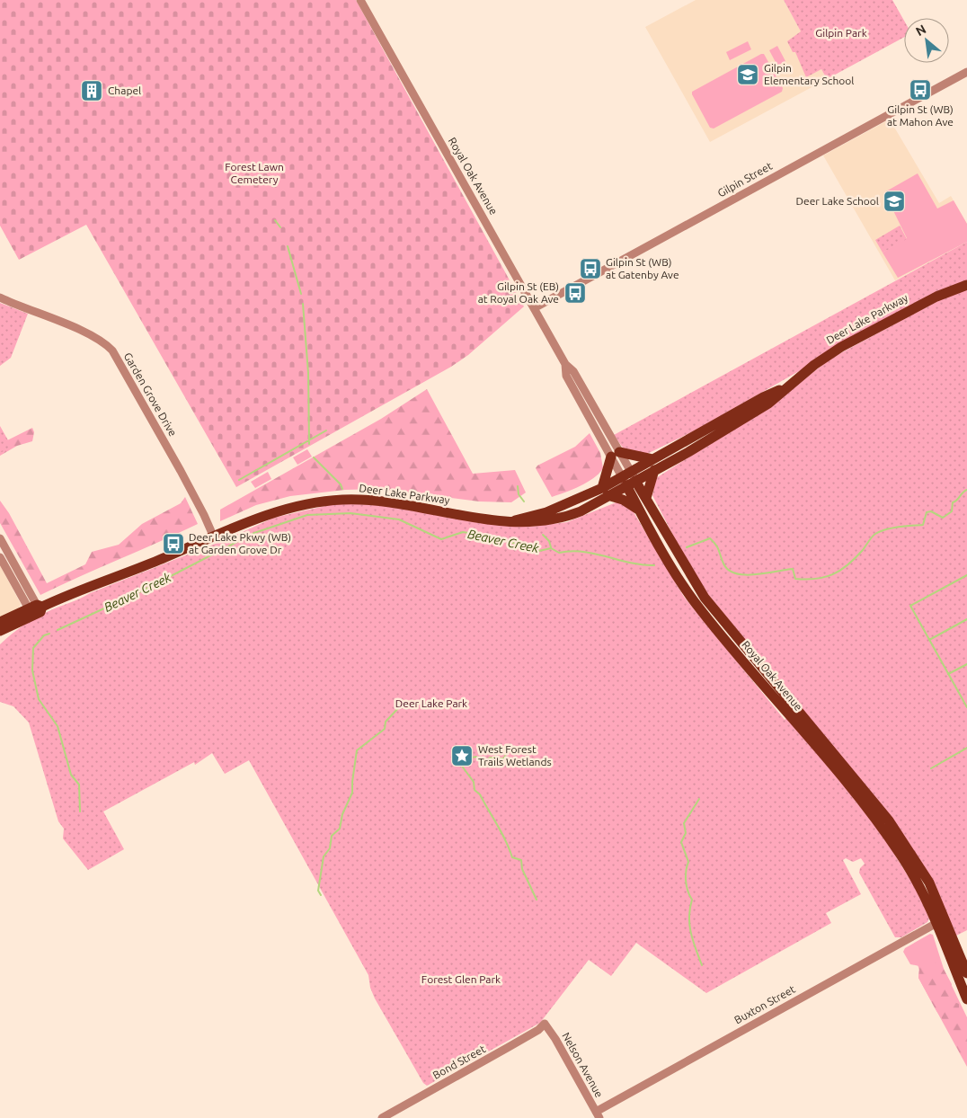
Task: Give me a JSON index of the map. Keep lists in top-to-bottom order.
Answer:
{
  "streets": {
    "main road": ["Royal Oak Avenue", "Deer Lake Parkway"],
    "street": [
      "Gilpin Street",
      "Garden Grove Drive",
      "Buxton Street",
      "Bond Street",
      "Nelson Avenue"
    ]
  },
  "crossings": [
    ["Royal Oak Avenue", "Gilpin Street"],
    ["Royal Oak Avenue", "Deer Lake Parkway"],
    ["Royal Oak Avenue", "Buxton Street"],
    ["Deer Lake Parkway", "Garden Grove Drive"],
    ["Buxton Street", "Nelson Avenue"],
    ["Bond Street", "Nelson Avenue"]
  ],
  "water": ["Beaver Creek"],
  "parks": [
    "Gilpin Park",
    "Forest Lawn Cemetery",
    "Deer Lake Park",
    "Forest Glen Park"
  ],
  "places": {
    "school or university": ["Gilpin Elementary School", "Deer Lake School"],
    "bus stop": [
      "Gilpin St (WB) at Mahon Ave",
      "Gilpin St (WB) at Gatenby Ave",
      "Gilpin St (EB) at Royal Oak Ave",
      "Deer Lake Pkwy (WB) at Garden Grove Dr"
    ],
    "building": ["Chapel"],
    "place": ["West Forest Trails Wetlands"]
  },
  "north": "top left"
}
